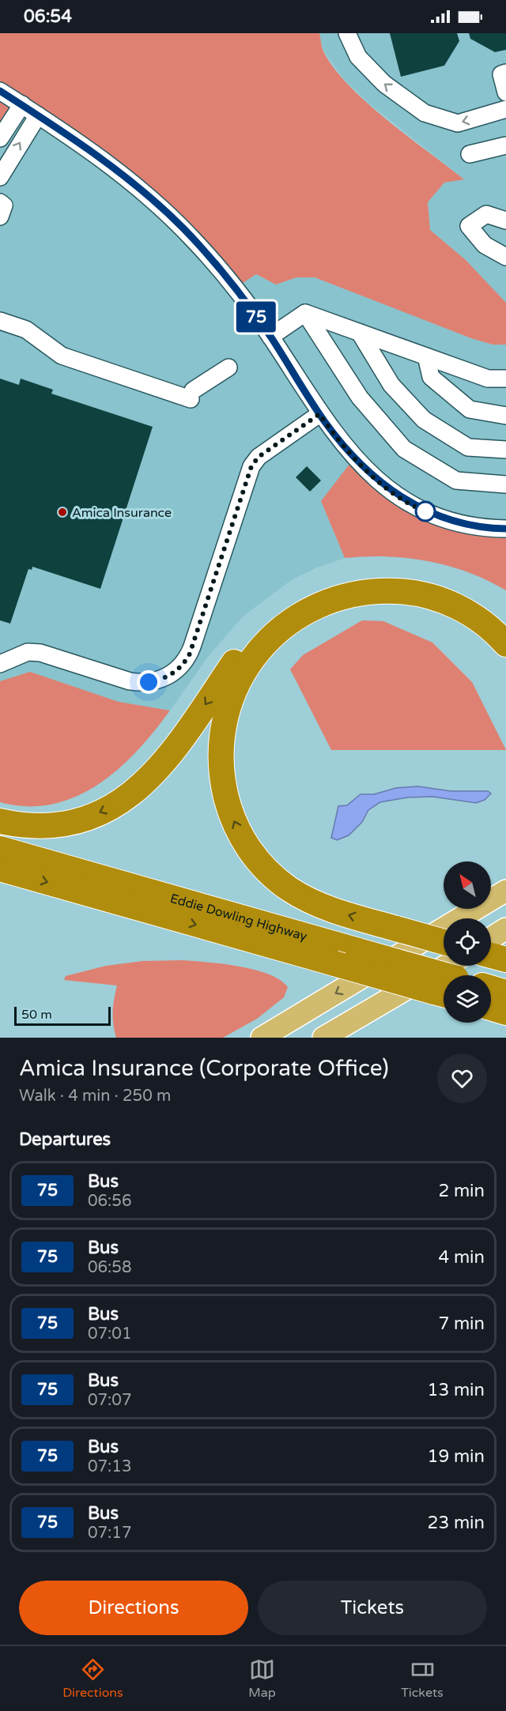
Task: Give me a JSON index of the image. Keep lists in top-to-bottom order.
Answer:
{
  "streets": {
    "highway": ["Eddie Dowling Highway"]
  },
  "places": ["Amica Insurance"],
  "lines": ["bus line 75"],
  "scale_bar": "50 m",
  "north": "top left",
  "page": {
    "status": "06:54",
    "on_map": "75",
    "scale": "50 m",
    "heading": [
      ["Amica Insurance (Corporate Office)", "Walk · 4 min · 250 m"],
      "Departures"
    ],
    "list": [
      {
        "mark": "75",
        "name": "Bus",
        "note": "06:56",
        "value": "2 min"
      },
      {
        "mark": "75",
        "name": "Bus",
        "note": "06:58",
        "value": "4 min"
      },
      {
        "mark": "75",
        "name": "Bus",
        "note": "07:01",
        "value": "7 min"
      },
      {
        "mark": "75",
        "name": "Bus",
        "note": "07:07",
        "value": "13 min"
      },
      {
        "mark": "75",
        "name": "Bus",
        "note": "07:13",
        "value": "19 min"
      },
      {
        "mark": "75",
        "name": "Bus",
        "note": "07:17",
        "value": "23 min"
      }
    ],
    "buttons": ["Directions", "Tickets"],
    "tabs": ["Directions", "Map", "Tickets"]
  }
}
